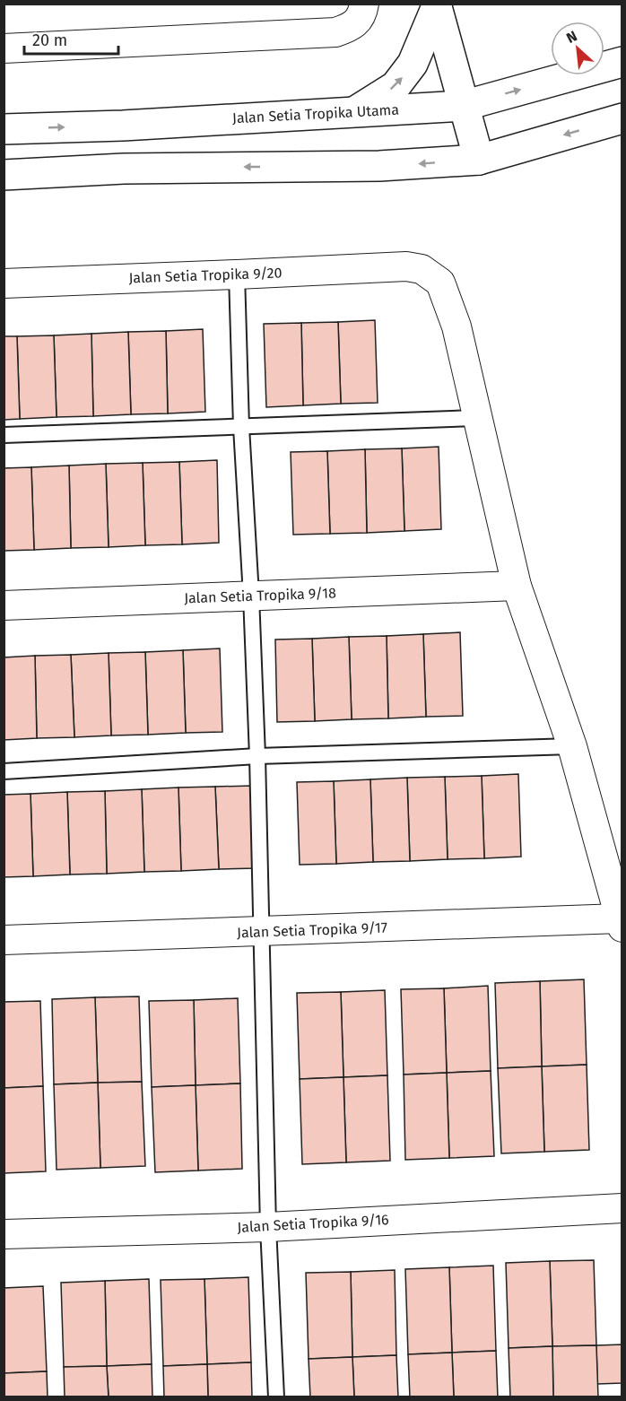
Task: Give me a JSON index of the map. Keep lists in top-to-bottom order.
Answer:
{
  "streets": {
    "main road": ["Jalan Setia Tropika Utama"],
    "street": [
      "Jalan Setia Tropika 9/20",
      "Jalan Setia Tropika 9/18",
      "Jalan Setia Tropika 9/17",
      "Jalan Setia Tropika 9/16"
    ]
  },
  "scale_bar": "20 m",
  "north": "top left"
}
